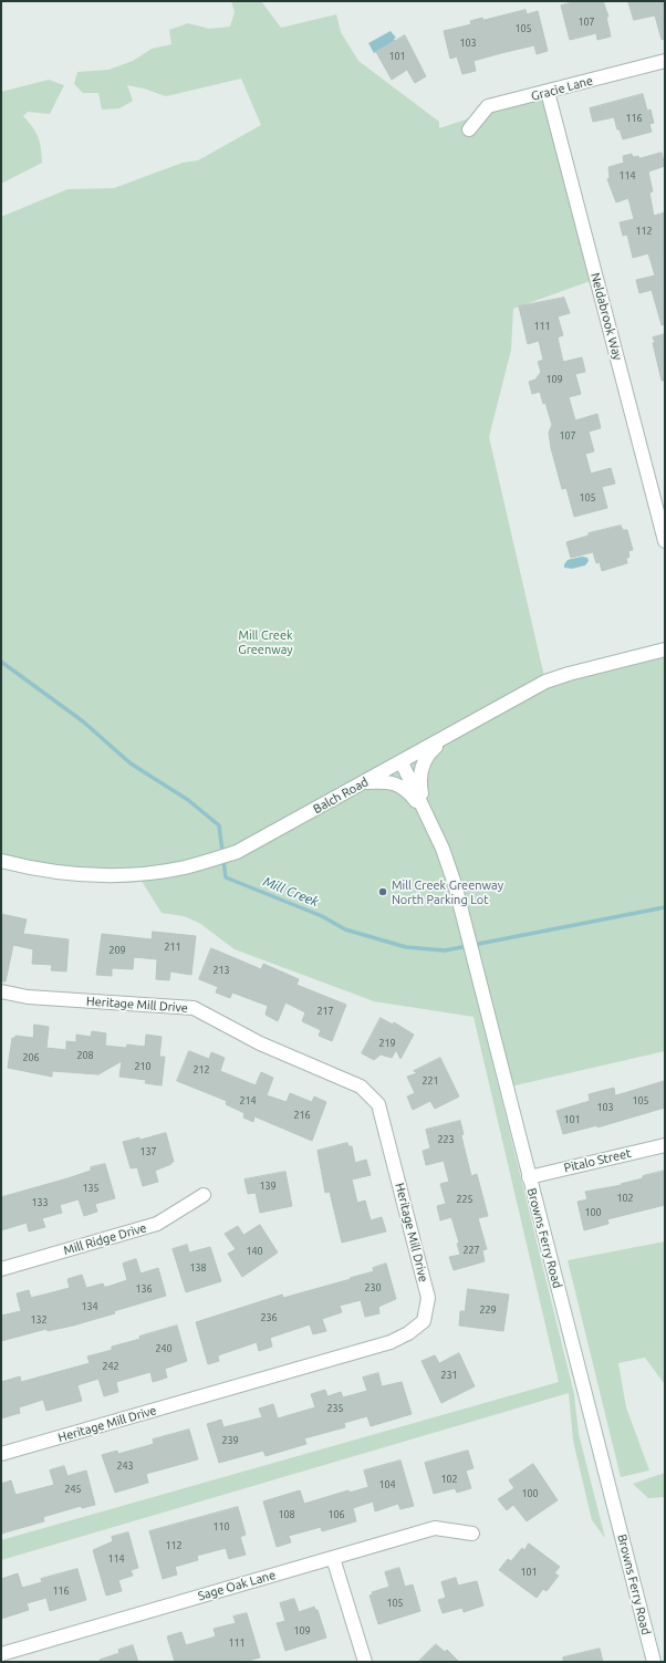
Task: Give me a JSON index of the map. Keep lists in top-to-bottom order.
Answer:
{
  "streets": {
    "street": [
      "Gracie Lane",
      "Neldabrook Way",
      "Balch Road",
      "Heritage Mill Drive",
      "Pitalo Street",
      "Browns Ferry Road",
      "Mill Ridge Drive",
      "Sage Oak Lane"
    ]
  },
  "crossings": [
    ["Gracie Lane", "Neldabrook Way"],
    ["Balch Road", "Browns Ferry Road"],
    ["Pitalo Street", "Browns Ferry Road"]
  ],
  "water": ["Mill Creek"],
  "parks": ["Mill Creek Greenway"],
  "places": ["Mill Creek Greenway North Parking Lot"],
  "house_numbers": [
    "107",
    "105",
    "103",
    "101",
    "116",
    "114",
    "112",
    "111",
    "109",
    "107",
    "105",
    "211",
    "209",
    "213",
    "217",
    "219",
    "208",
    "206",
    "210",
    "212",
    "221",
    "214",
    "105",
    "103",
    "216",
    "101",
    "223",
    "137",
    "139",
    "135",
    "102",
    "225",
    "133",
    "100",
    "227",
    "140",
    "138",
    "230",
    "136",
    "134",
    "229",
    "236",
    "132",
    "240",
    "242",
    "231",
    "235",
    "239",
    "243",
    "102",
    "104",
    "245",
    "100",
    "108",
    "106",
    "110",
    "112",
    "114",
    "101",
    "116",
    "105",
    "109",
    "111"
  ]
}
